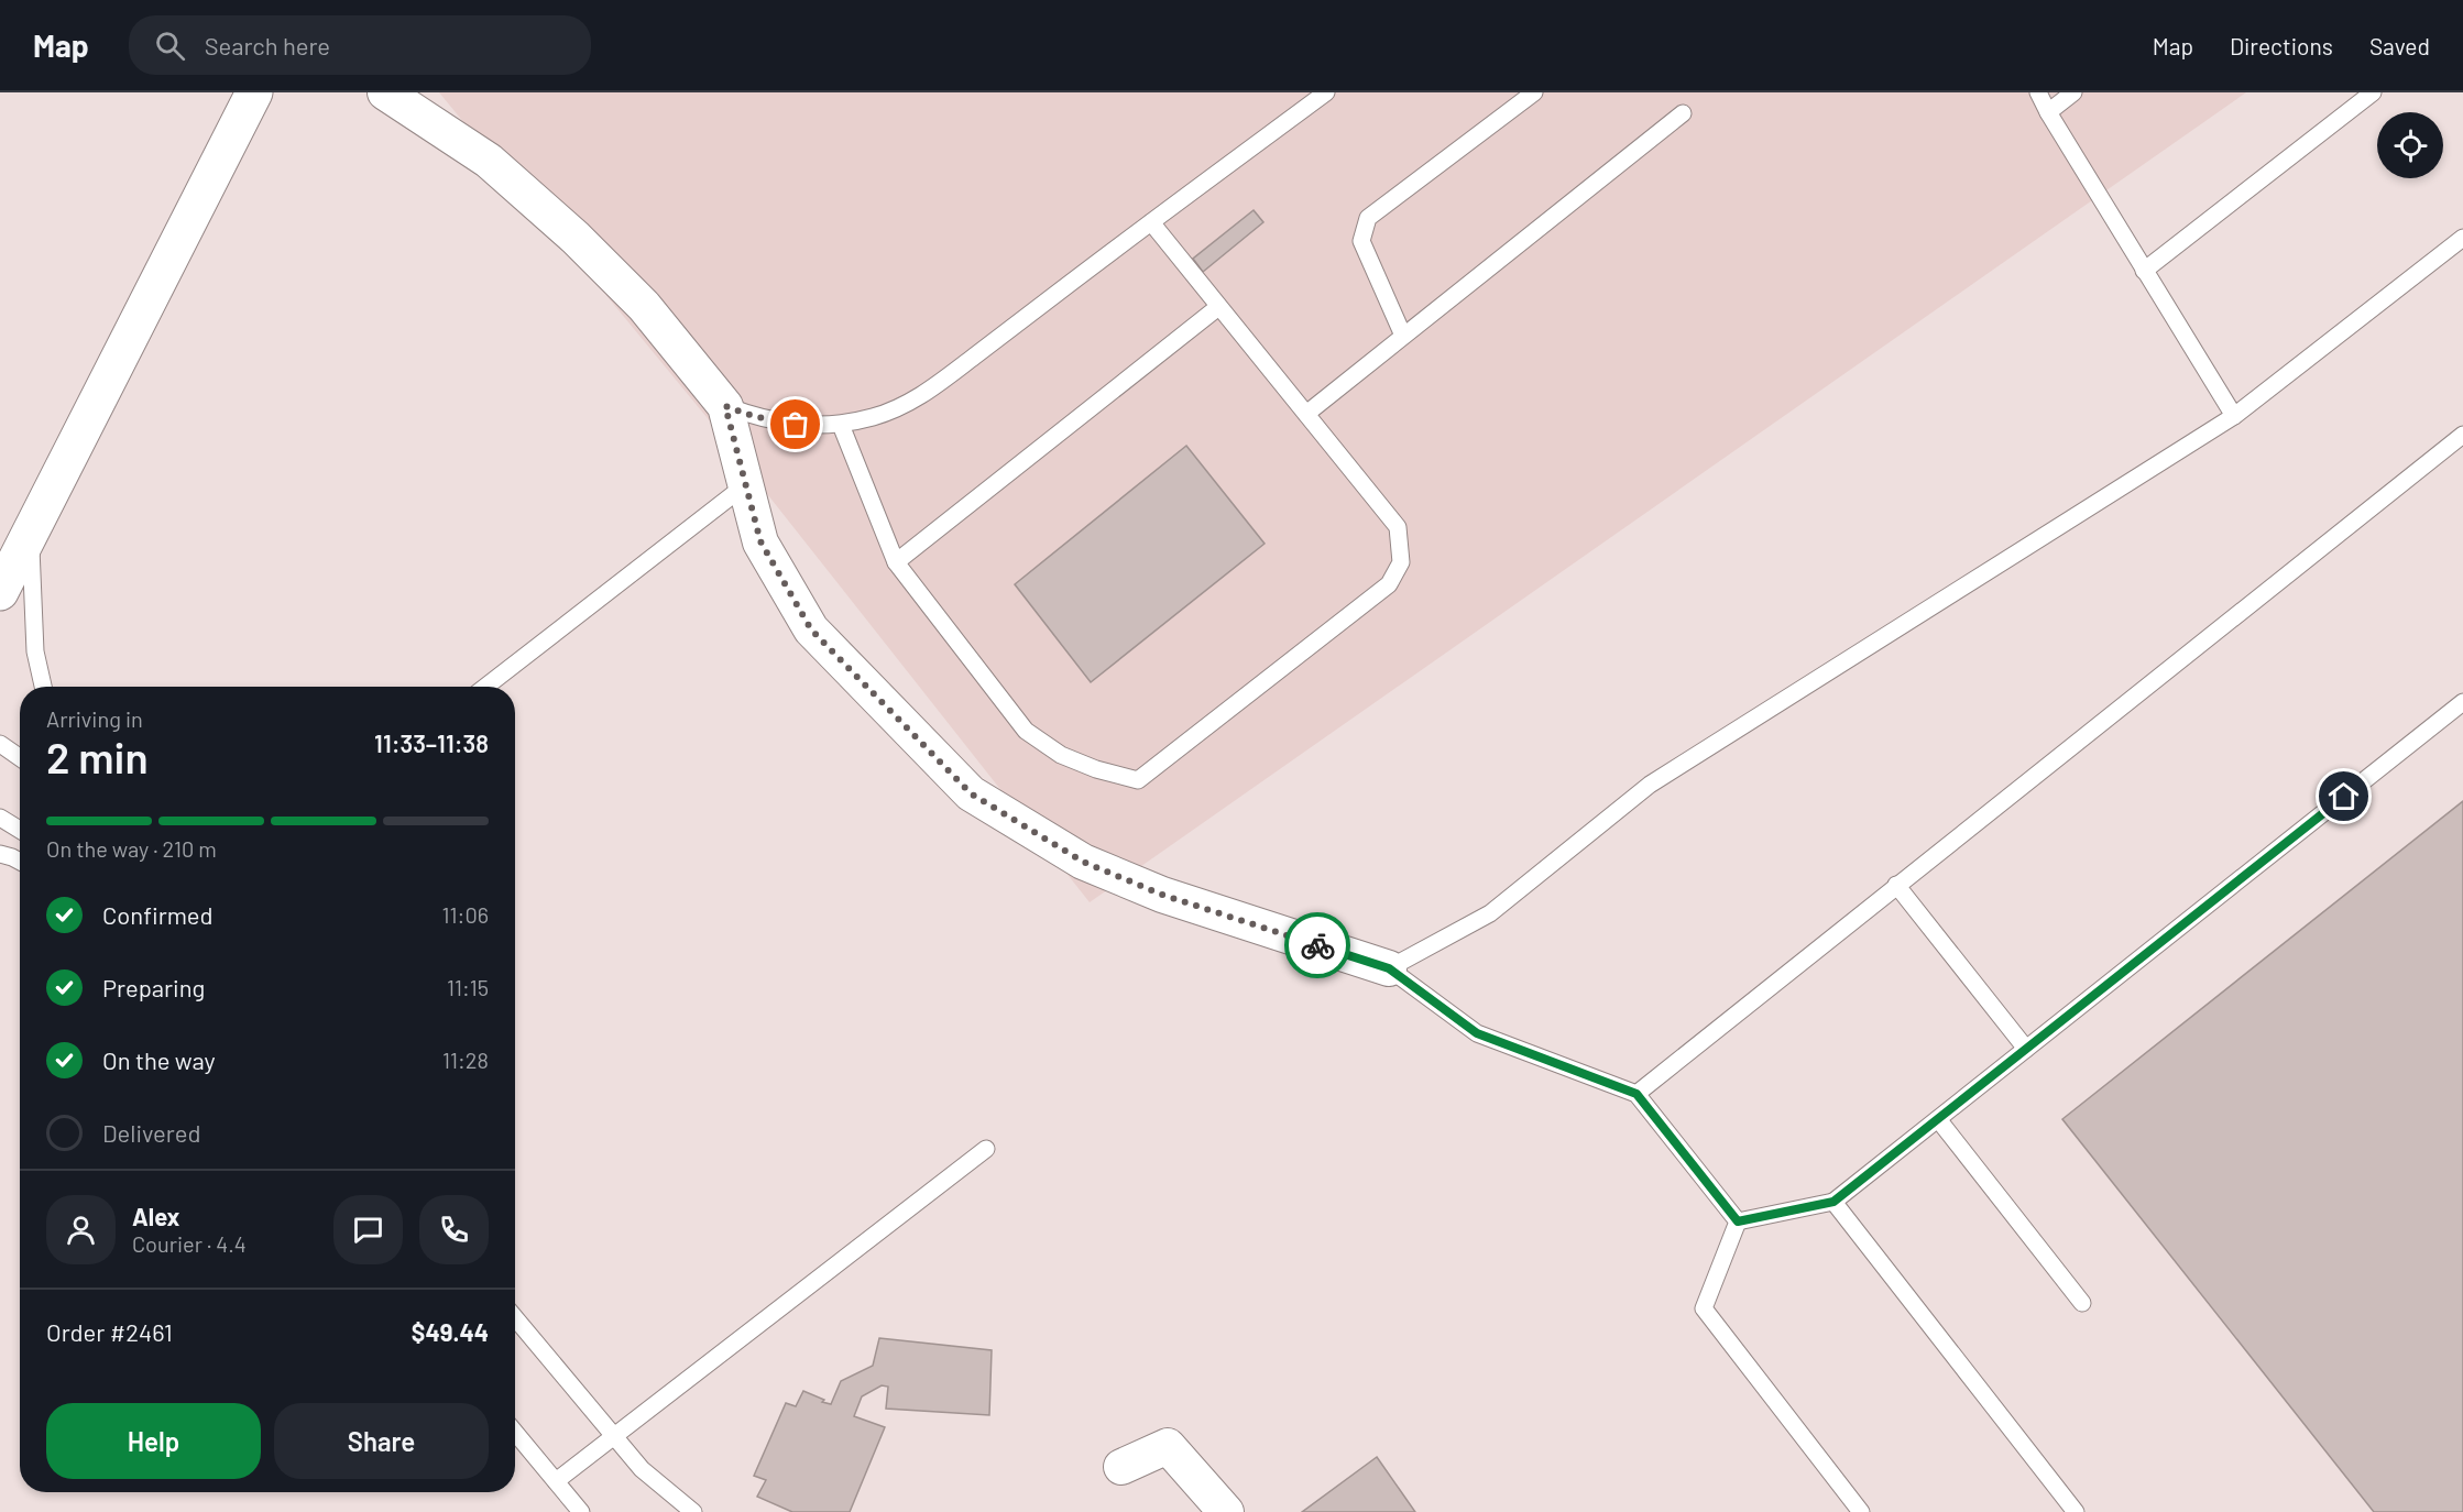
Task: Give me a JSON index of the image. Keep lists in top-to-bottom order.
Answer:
{
  "page": {
    "header": "Map",
    "search": "Search here",
    "nav": ["Map", "Directions", "Saved"],
    "heading": ["2 min", "Arriving in", "11:33–11:38"],
    "panel": [
      "Alex",
      "Courier · 4.4",
      "Order #2461",
      "$49.44"
    ],
    "bar": "On the way · 210 m",
    "list": [
      ["Confirmed", "11:06"],
      ["Preparing", "11:15"],
      ["On the way", "11:28"],
      "Delivered"
    ],
    "buttons": ["Help", "Share"]
  }
}
